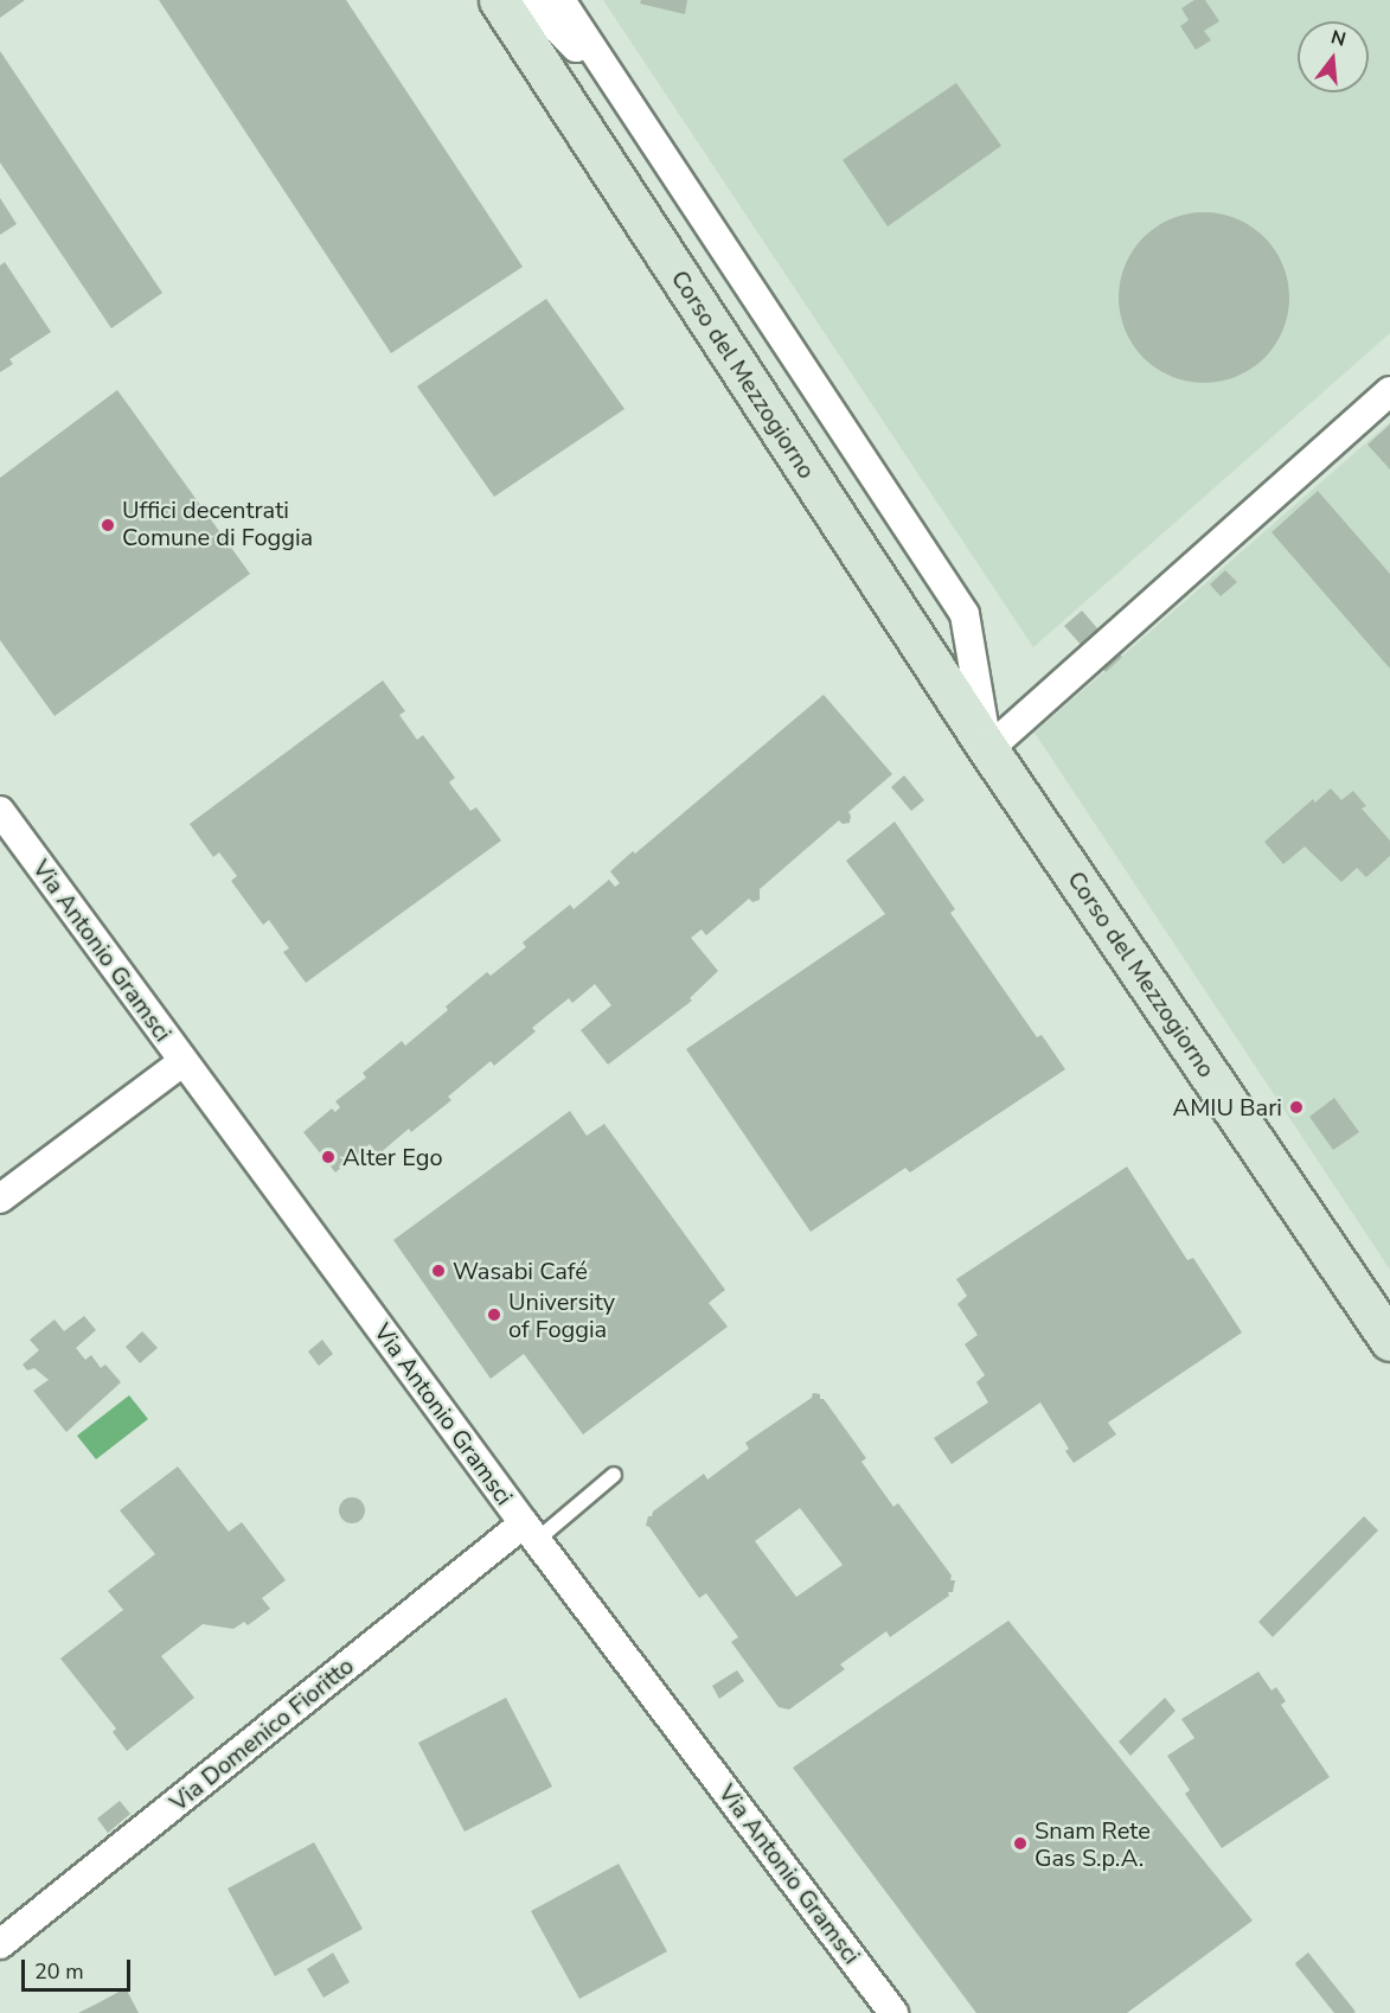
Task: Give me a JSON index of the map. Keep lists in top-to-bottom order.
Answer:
{
  "streets": {
    "main road": ["Corso del Mezzogiorno"],
    "street": ["Via Antonio Gramsci", "Via Domenico Fioritto"]
  },
  "crossings": [
    ["Via Antonio Gramsci", "Via Domenico Fioritto"]
  ],
  "places": [
    "Uffici decentrati Comune di Foggia",
    "AMIU Bari",
    "Alter Ego",
    "Wasabi Café",
    "University of Foggia",
    "Snam Rete Gas S.p.A."
  ],
  "scale_bar": "20 m",
  "north": "top"
}
